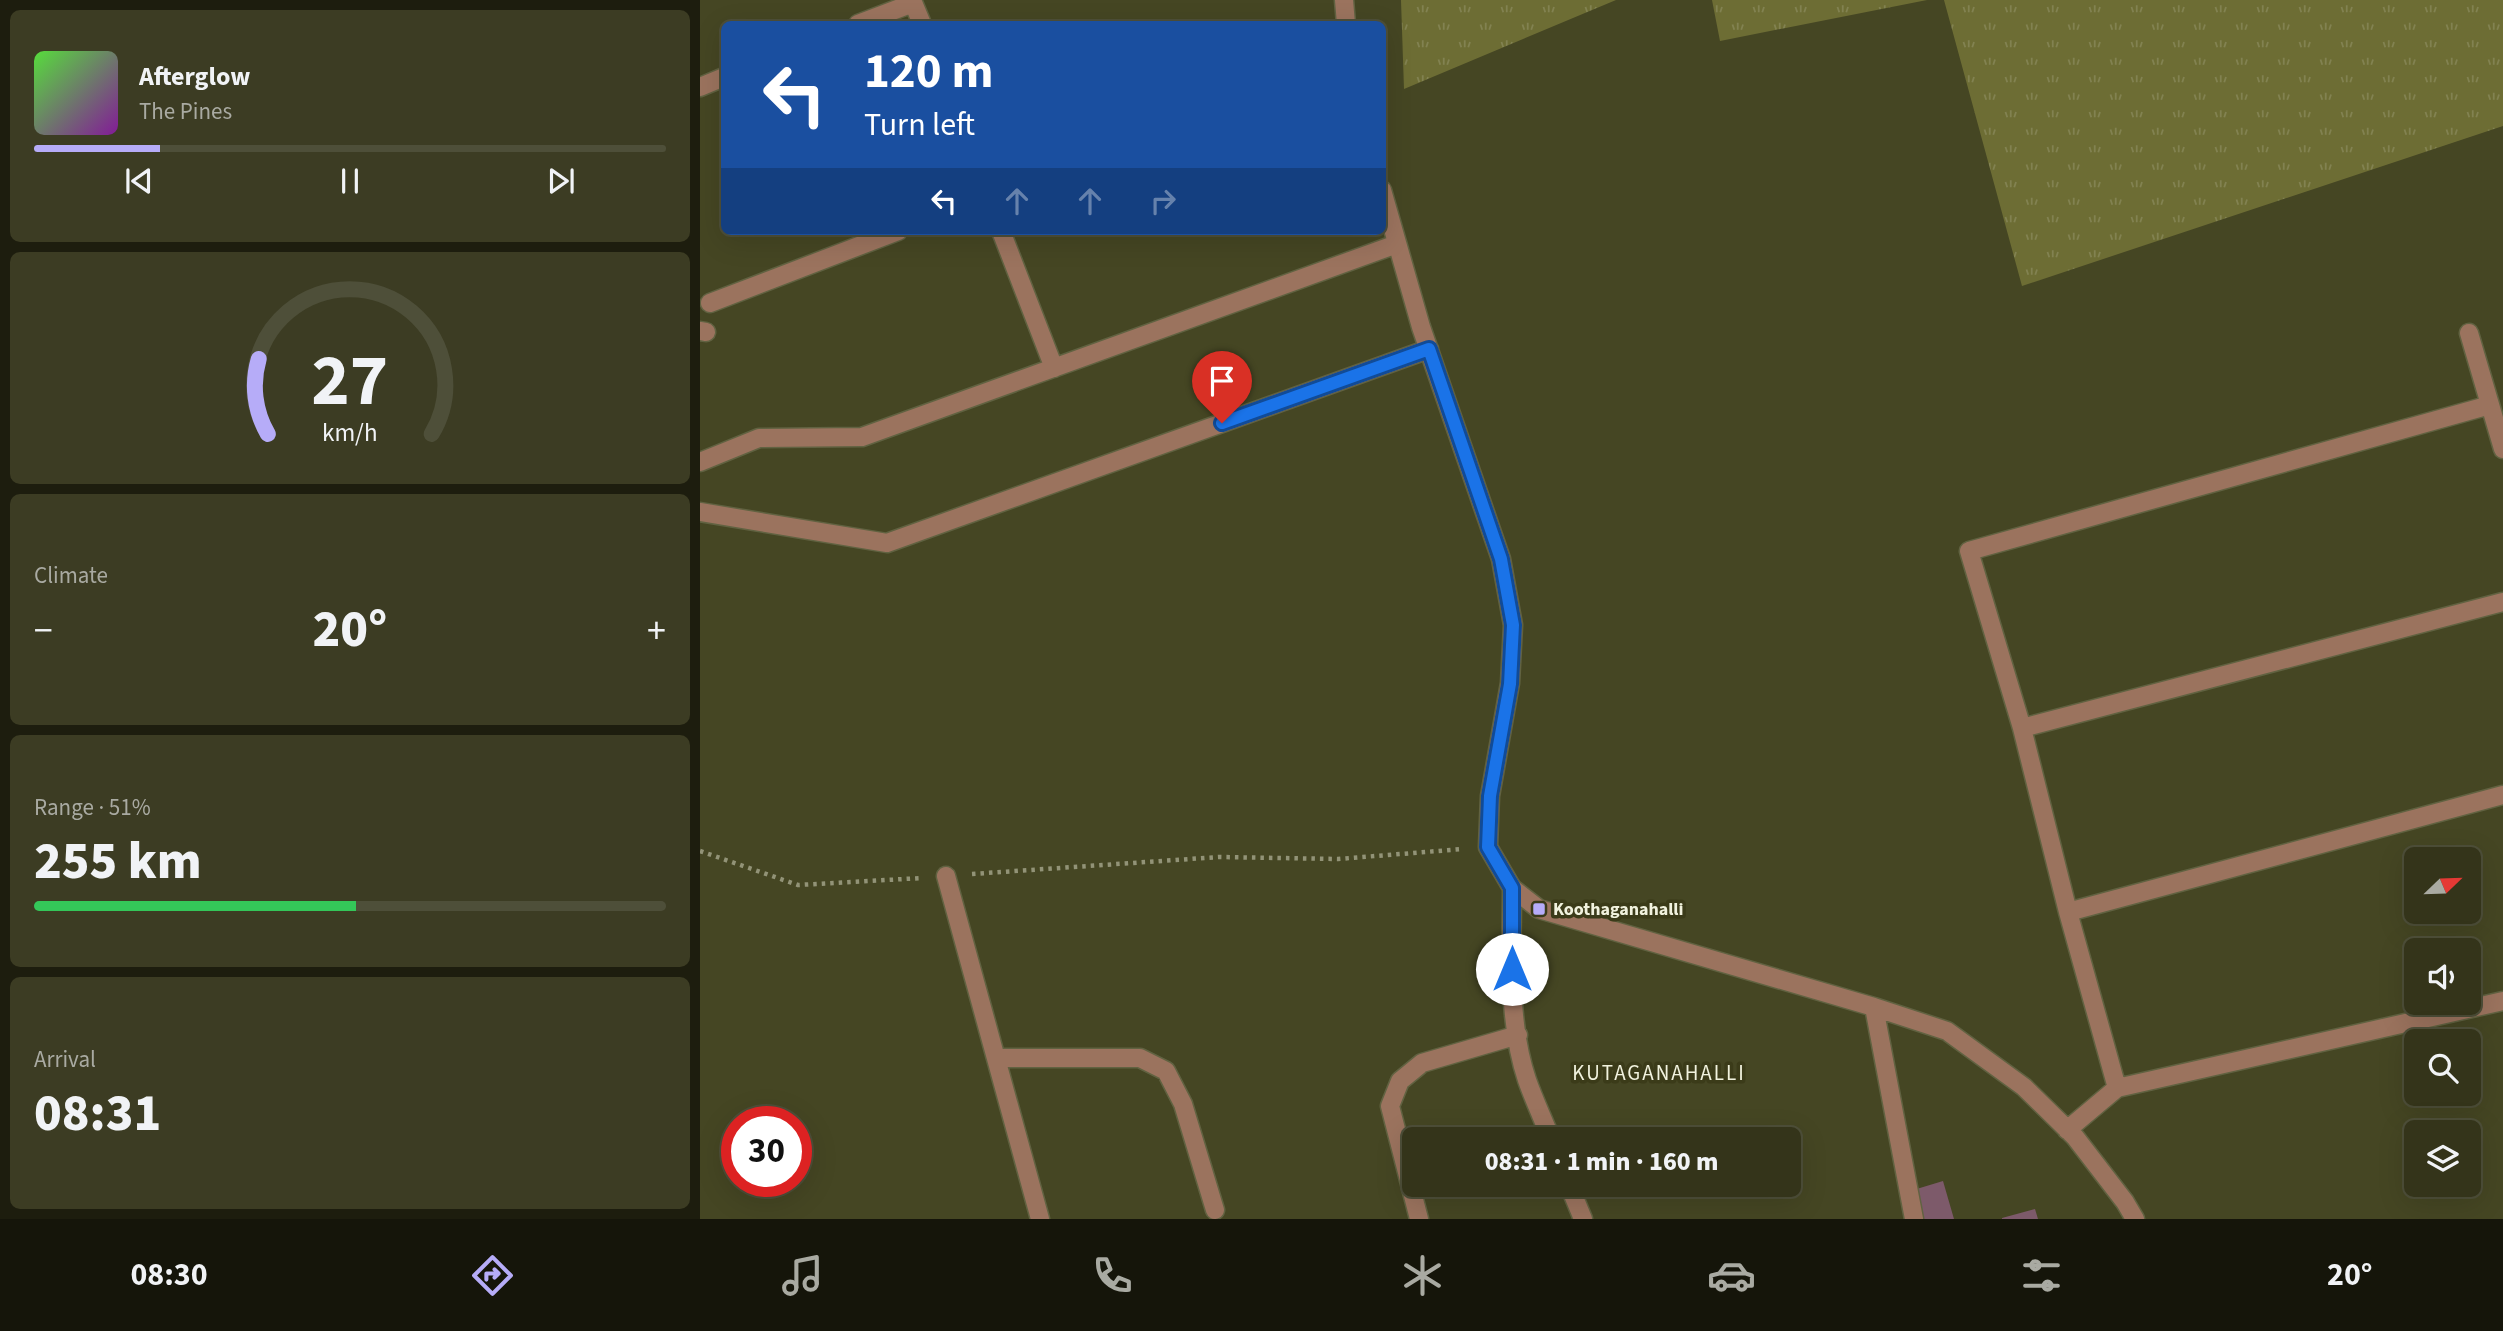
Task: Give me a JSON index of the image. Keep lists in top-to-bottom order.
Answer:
{
  "districts": ["KUTAGANAHALLI"],
  "places": {
    "transit": ["Koothaganahalli"]
  },
  "north": "top right",
  "page": {
    "turn": ["120 m", "Turn left"],
    "song": ["Afterglow", "The Pines"],
    "tile": [
      "Climate",
      ["Range · 51%", "255 km"],
      ["Arrival", "08:31"]
    ],
    "heat": ["−", "20°", "+"],
    "limit": "30",
    "trip": "08:31 · 1 min · 160 m",
    "tabs": ["08:30", "20°"],
    "gauge": ["27", "km/h"]
  }
}
